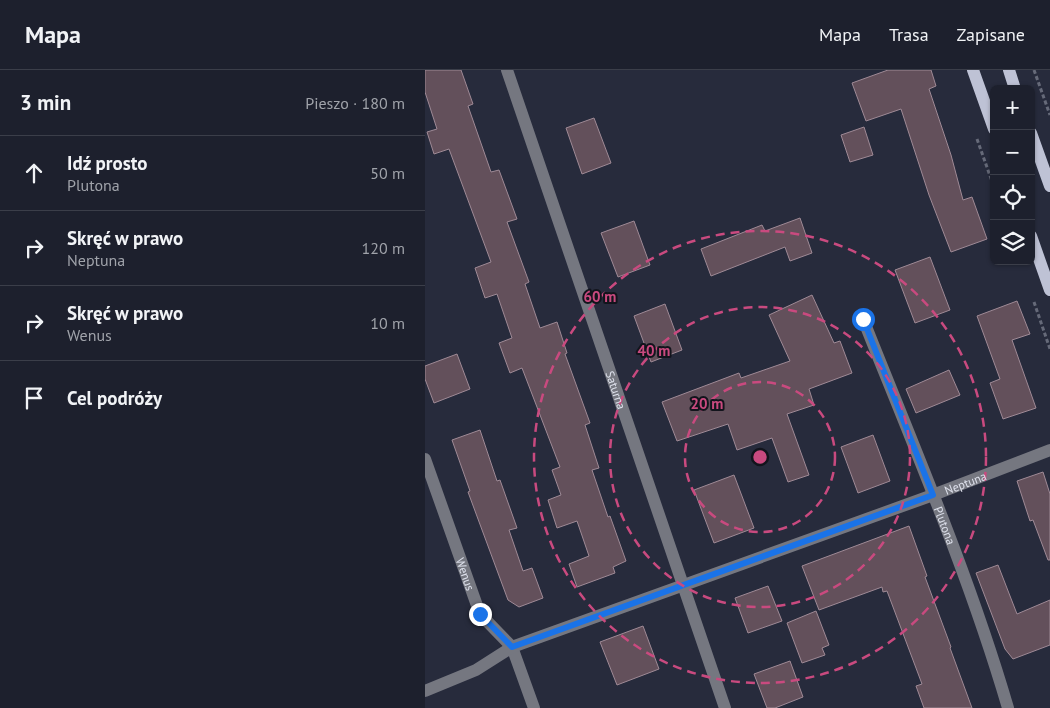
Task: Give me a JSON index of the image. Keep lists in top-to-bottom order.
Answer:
{
  "streets": {
    "street": [
      "Saturna",
      "Neptuna",
      "Plutona",
      "Wenus"
    ]
  },
  "crossings": [
    ["Saturna", "Neptuna"],
    ["Neptuna", "Plutona"],
    ["Neptuna", "Wenus"]
  ],
  "page": {
    "header": "Mapa",
    "nav": ["Mapa", "Trasa", "Zapisane"],
    "heading": ["3 min", "Pieszo · 180 m"],
    "map_buttons": ["+", "−"],
    "list": [
      ["Idź prosto", "Plutona", "50 m"],
      ["Skręć w prawo", "Neptuna", "120 m"],
      ["Skręć w prawo", "Wenus", "10 m"],
      "Cel podróży"
    ]
  },
  "rings": ["60 m", "40 m", "20 m"]
}
